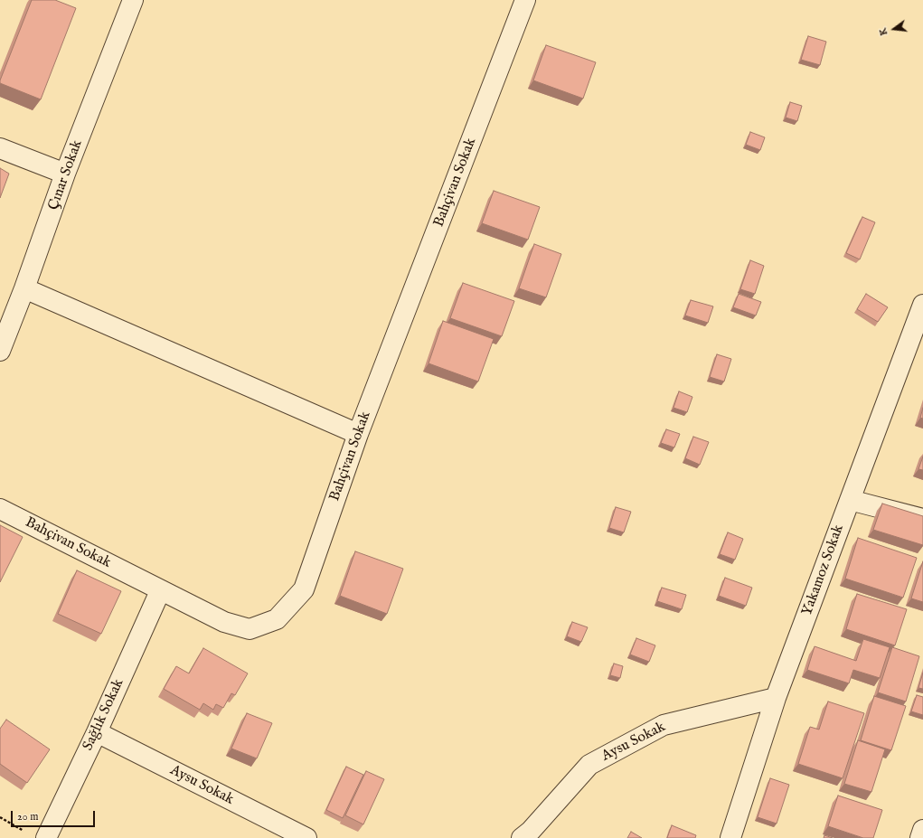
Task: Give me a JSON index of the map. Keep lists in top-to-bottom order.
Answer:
{
  "streets": {
    "street": [
      "Çınar Sokak",
      "Bahçivan Sokak",
      "Yakamoz Sokak",
      "Sağlık Sokak",
      "Aysu Sokak"
    ]
  },
  "crossings": [
    ["Bahçivan Sokak", "Sağlık Sokak"],
    ["Yakamoz Sokak", "Aysu Sokak"],
    ["Sağlık Sokak", "Aysu Sokak"]
  ],
  "scale_bar": "20 m",
  "north": "left"
}
